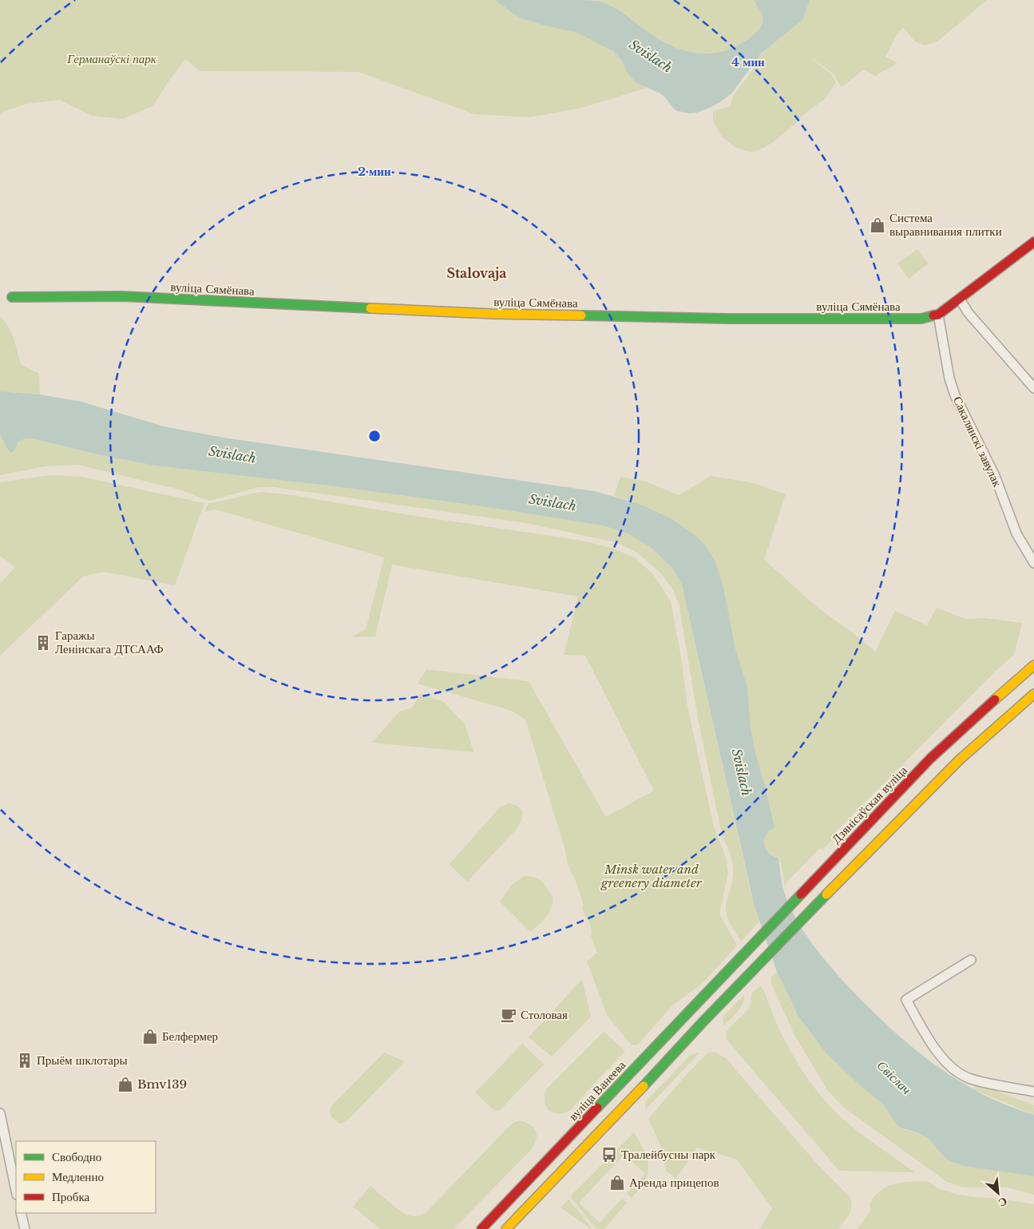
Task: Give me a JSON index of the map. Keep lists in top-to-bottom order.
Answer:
{
  "streets": {
    "main road": ["вуліца Сямёнава", "Дзянісаўская вуліца", "вуліца Ванеева"],
    "street": ["Сакалянскі завулак"]
  },
  "crossings": [
    ["вуліца Сямёнава", "Сакалянскі завулак"],
    ["Дзянісаўская вуліца", "вуліца Ванеева"]
  ],
  "districts": ["Stalovaja"],
  "water": ["Svislach", "Свіслач"],
  "parks": ["Германаўскі парк", "Minsk water and greenery diameter"],
  "places": {
    "shop": [
      "Система выравнивания плитки",
      "Белфермер",
      "Bmv139",
      "Аренда прицепов"
    ],
    "building": ["Гаражы Ленінскага ДТСААФ", "Прыём шклотары"],
    "cafe": ["Столовая"],
    "bus stop": ["Тралейбусны парк"]
  },
  "legend": ["Свободно", "Медленно", "Пробка"],
  "north": "bottom right",
  "rings": ["4 мин", "2 мин"]
}
